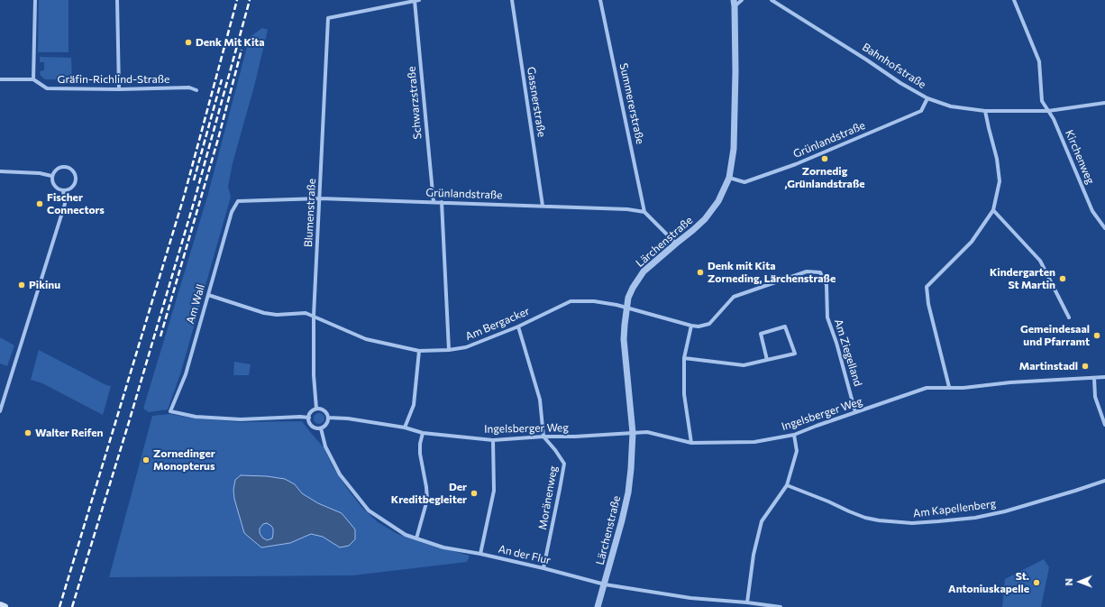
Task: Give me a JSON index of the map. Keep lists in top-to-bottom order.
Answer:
{
  "streets": {
    "street": [
      "Bahnhofstraße",
      "Gräfin-Richlind-Straße",
      "Gassnerstraße",
      "Schwarzstraße",
      "Summererstraße",
      "Grünlandstraße",
      "Kirchenweg",
      "Blumenstraße",
      "Lärchenstraße",
      "Am Wall",
      "Am Bergacker",
      "Am Ziegelland",
      "Ingelsberger Weg",
      "Moränenweg",
      "Am Kapellenberg",
      "An der Flur"
    ]
  },
  "crossings": [
    ["Bahnhofstraße", "Grünlandstraße"],
    ["Bahnhofstraße", "Kirchenweg"],
    ["Gassnerstraße", "Grünlandstraße"],
    ["Schwarzstraße", "Grünlandstraße"],
    ["Schwarzstraße", "Blumenstraße"],
    ["Summererstraße", "Grünlandstraße"],
    ["Grünlandstraße", "Blumenstraße"],
    ["Grünlandstraße", "Lärchenstraße"],
    ["Grünlandstraße", "Am Wall"],
    ["Blumenstraße", "Am Wall"],
    ["Blumenstraße", "Am Bergacker"],
    ["Blumenstraße", "Ingelsberger Weg"],
    ["Blumenstraße", "An der Flur"],
    ["Lärchenstraße", "Am Bergacker"],
    ["Lärchenstraße", "Am Ziegelland"],
    ["Lärchenstraße", "Ingelsberger Weg"],
    ["Lärchenstraße", "An der Flur"],
    ["Am Wall", "Am Bergacker"],
    ["Am Wall", "Ingelsberger Weg"],
    ["Am Wall", "An der Flur"],
    ["Am Bergacker", "Am Ziegelland"],
    ["Am Ziegelland", "Ingelsberger Weg"],
    ["Ingelsberger Weg", "Moränenweg"],
    ["Ingelsberger Weg", "An der Flur"],
    ["Moränenweg", "An der Flur"]
  ],
  "places": [
    "Denk Mit Kita",
    "Zornedig ,Grünlandstraße",
    "Fischer Connectors",
    "Denk mit Kita Zorneding, Lärchenstraße",
    "Kindergarten St Martin",
    "Pikinu",
    "Gemeindesaal und Pfarramt",
    "Martinstadl",
    "Walter Reifen",
    "Zornedinger Monopterus",
    "Der Kreditbegleiter",
    "St. Antoniuskapelle"
  ],
  "north": "left"
}
